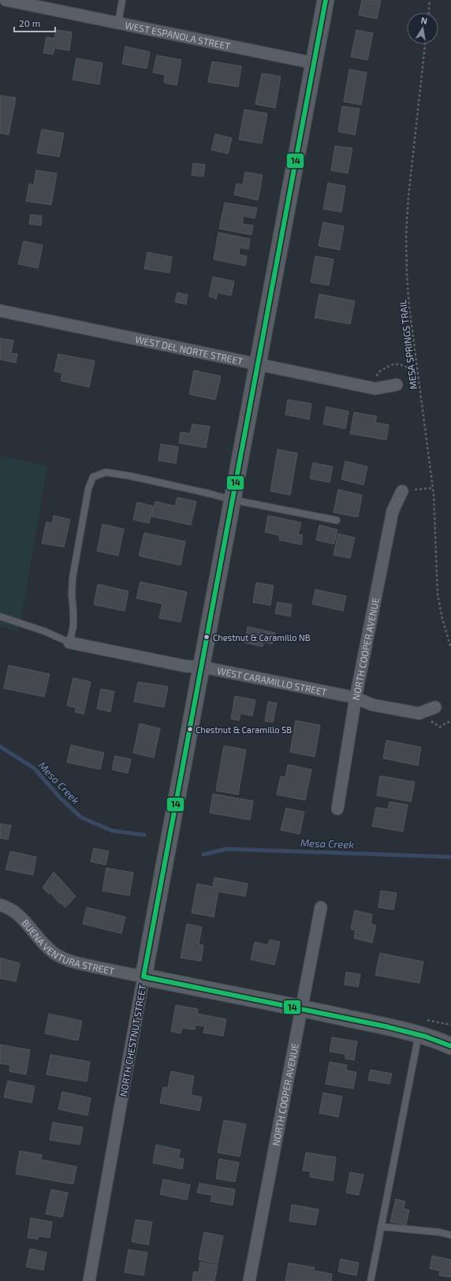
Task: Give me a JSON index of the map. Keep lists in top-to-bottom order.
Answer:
{
  "streets": {
    "main road": ["NORTH CHESTNUT STREET"],
    "street": [
      "WEST ESPANOLA STREET",
      "WEST DEL NORTE STREET",
      "NORTH COOPER AVENUE",
      "WEST CARAMILLO STREET",
      "BUENA VENTURA STREET"
    ],
    "path": ["MESA SPRINGS TRAIL"]
  },
  "crossings": [
    ["WEST ESPANOLA STREET", "NORTH CHESTNUT STREET"],
    ["WEST DEL NORTE STREET", "NORTH CHESTNUT STREET"],
    ["NORTH COOPER AVENUE", "WEST CARAMILLO STREET"],
    ["WEST CARAMILLO STREET", "NORTH CHESTNUT STREET"],
    ["BUENA VENTURA STREET", "NORTH CHESTNUT STREET"]
  ],
  "water": ["Mesa Creek"],
  "places": ["Chestnut & Caramillo NB", "Chestnut & Caramillo SB"],
  "lines": ["transit line 14"],
  "scale_bar": "20 m",
  "north": "top"
}
